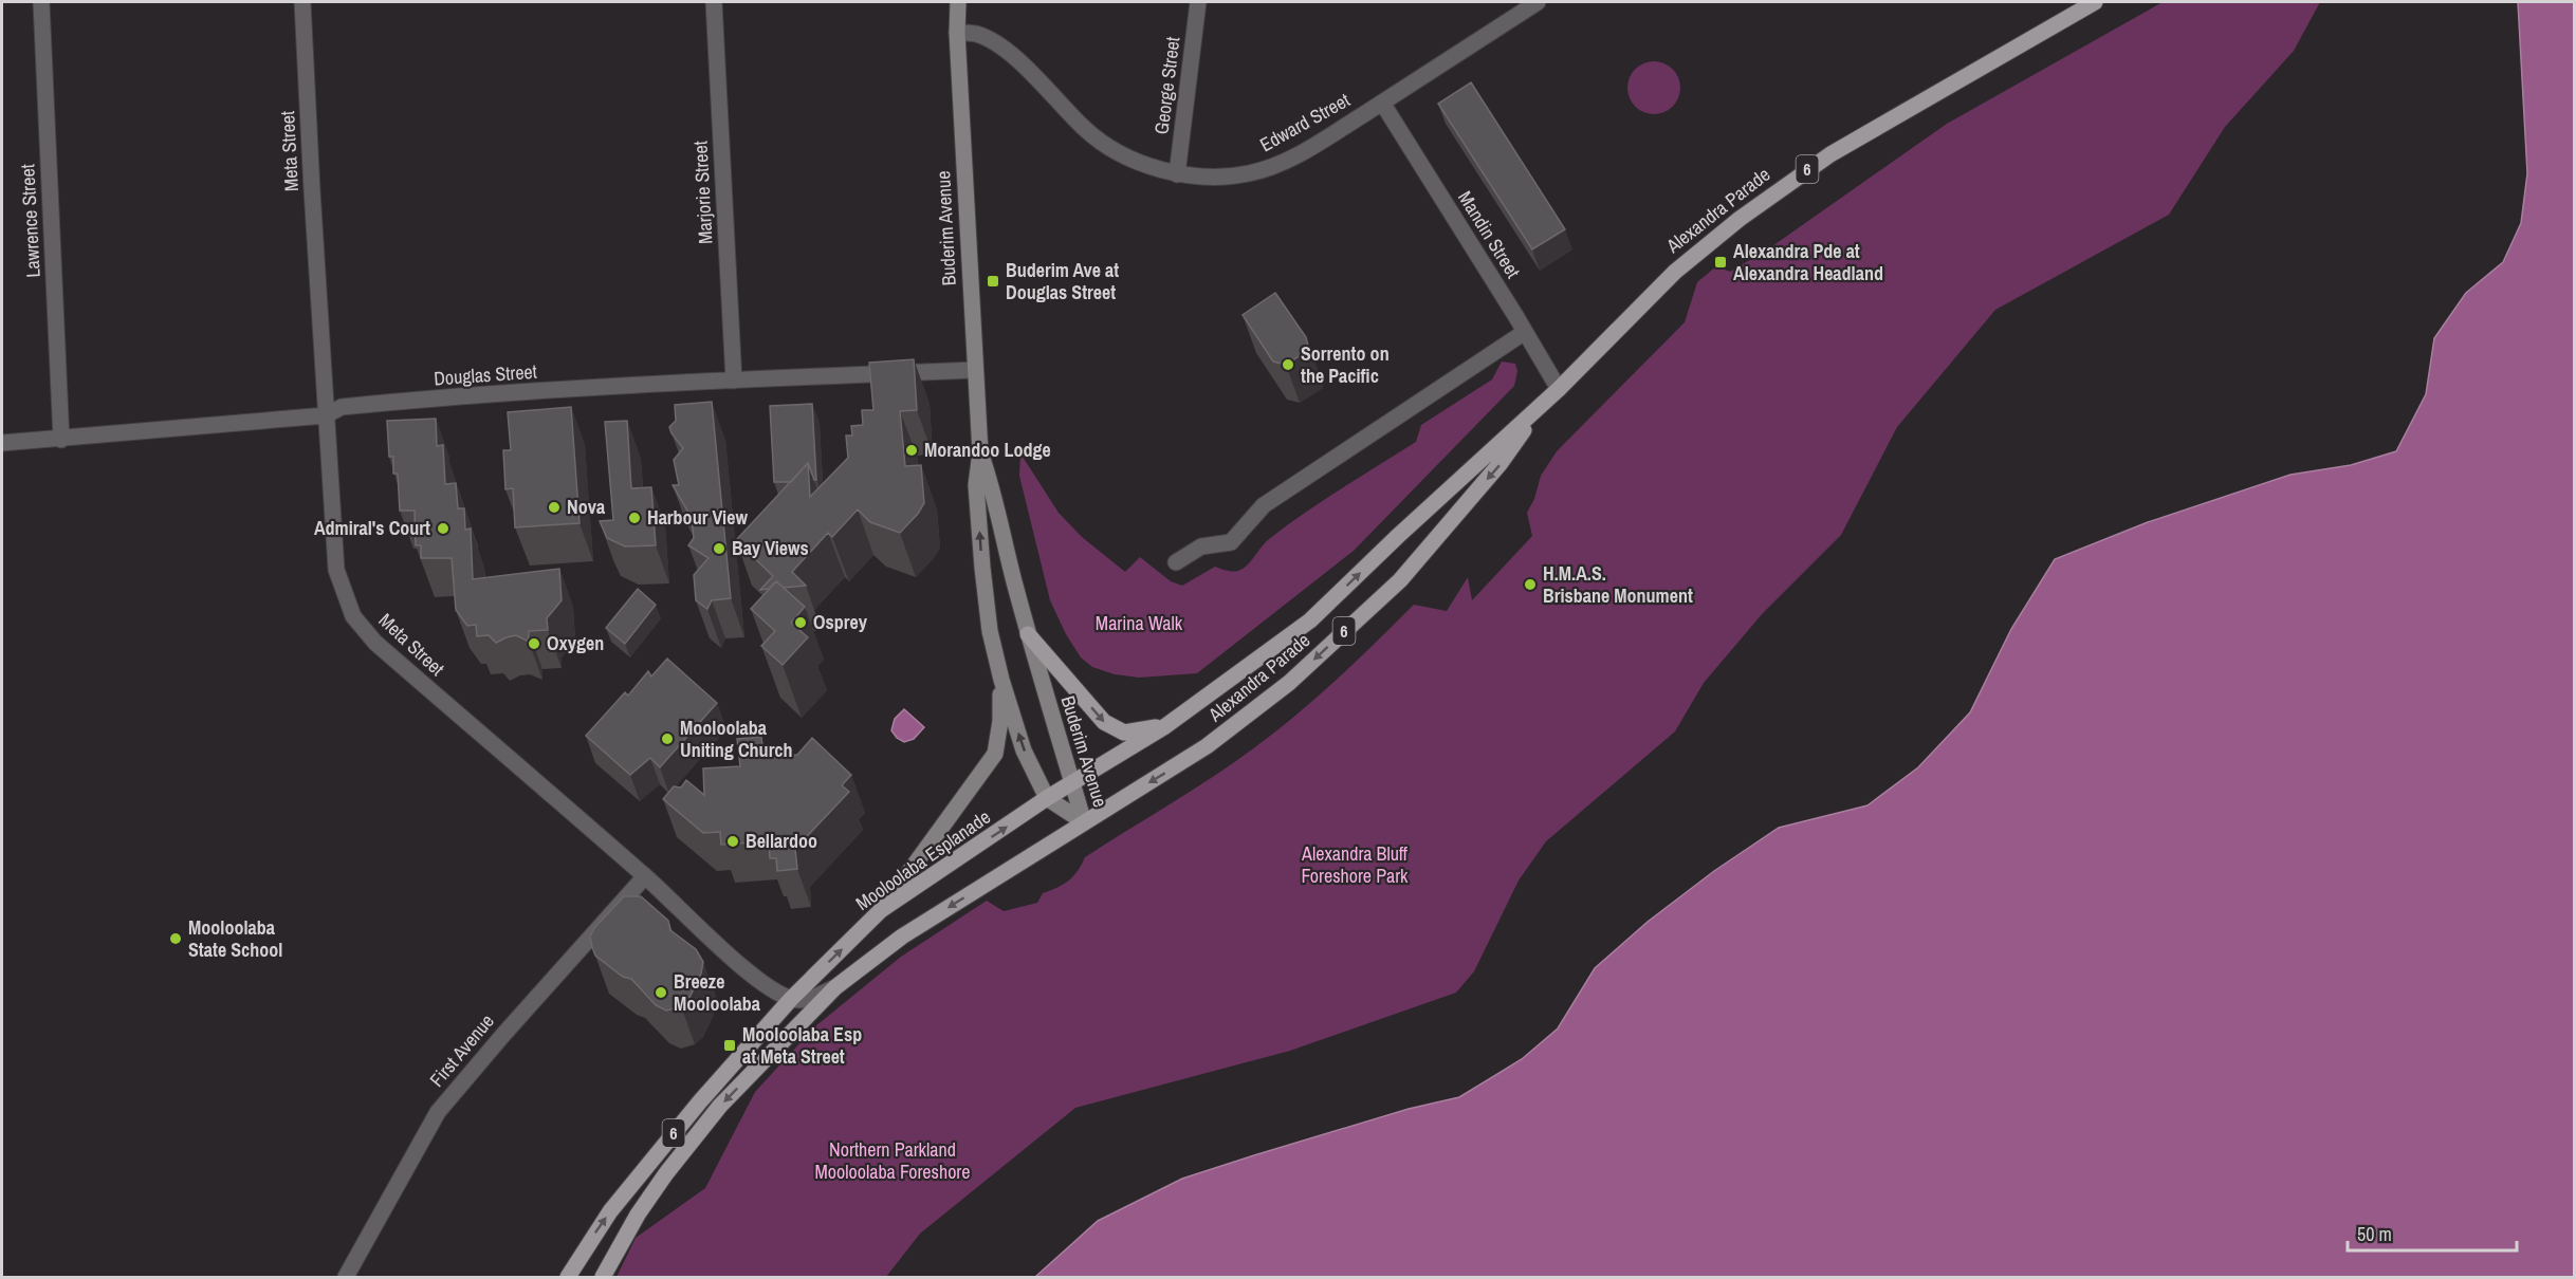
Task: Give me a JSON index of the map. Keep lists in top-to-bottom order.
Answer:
{
  "streets": {
    "main road": [
      "6",
      "Alexandra Parade",
      "Buderim Avenue",
      "Mooloolaba Esplanade"
    ],
    "street": [
      "George Street",
      "Edward Street",
      "Meta Street",
      "Marjorie Street",
      "Lawrence Street",
      "Mandin Street",
      "Douglas Street",
      "First Avenue"
    ]
  },
  "crossings": [
    ["George Street", "Edward Street"],
    ["Edward Street", "Buderim Avenue"],
    ["Edward Street", "Mandin Street"],
    ["Meta Street", "Douglas Street"],
    ["Meta Street", "Mooloolaba Esplanade"],
    ["Meta Street", "First Avenue"],
    ["6", "Alexandra Parade"],
    ["6", "Buderim Avenue"],
    ["Marjorie Street", "Douglas Street"],
    ["Alexandra Parade", "Buderim Avenue"],
    ["Alexandra Parade", "Mandin Street"],
    ["Alexandra Parade", "Mooloolaba Esplanade"],
    ["Lawrence Street", "Douglas Street"],
    ["Buderim Avenue", "Douglas Street"],
    ["Buderim Avenue", "Mooloolaba Esplanade"]
  ],
  "parks": ["Marina Walk", "Alexandra Bluff Foreshore Park", "Northern Parkland Mooloolaba Foreshore"],
  "places": {
    "transit": ["Alexandra Pde at Alexandra Headland", "Buderim Ave at Douglas Street", "Mooloolaba Esp at Meta Street"],
    "other": [
      "Sorrento on the Pacific",
      "Morandoo Lodge",
      "Nova",
      "Harbour View",
      "Admiral's Court",
      "Bay Views",
      "H.M.A.S. Brisbane Monument",
      "Osprey",
      "Oxygen",
      "Mooloolaba Uniting Church",
      "Bellardoo",
      "Mooloolaba State School",
      "Breeze Mooloolaba"
    ]
  },
  "scale_bar": "50 m"
}
